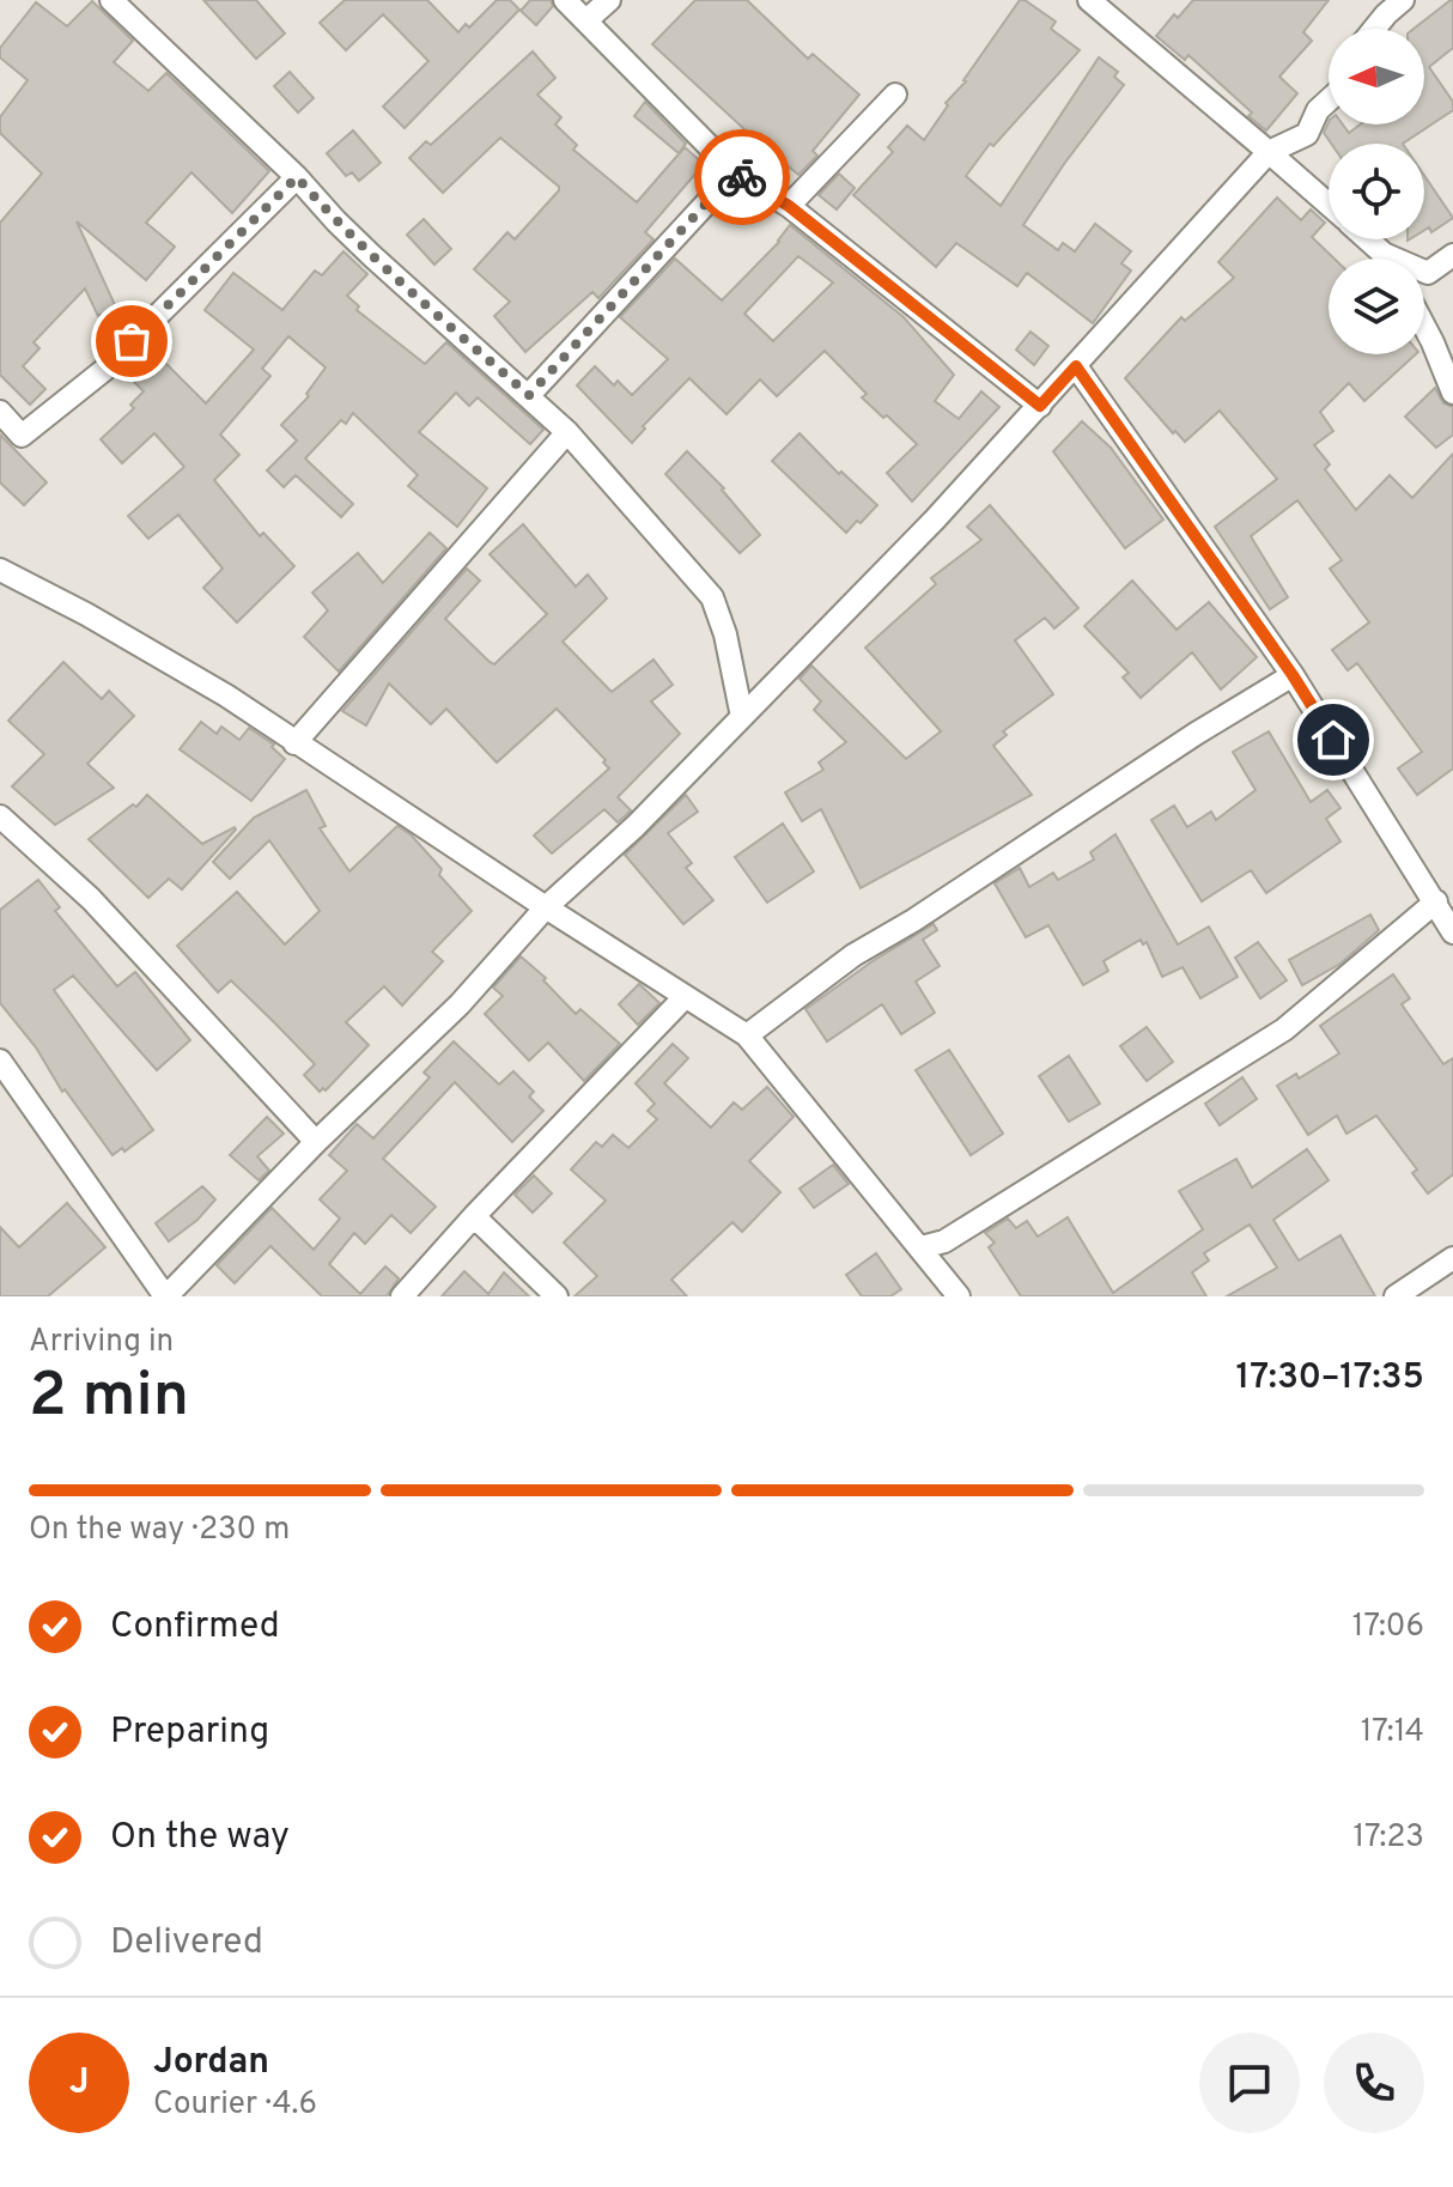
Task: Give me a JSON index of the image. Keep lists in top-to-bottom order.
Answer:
{
  "north": "left",
  "page": {
    "heading": ["2 min", "Arriving in", "17:30–17:35"],
    "panel": ["Jordan", "Courier · 4.6"],
    "bar": "On the way · 230 m",
    "list": [
      ["Confirmed", "17:06"],
      ["Preparing", "17:14"],
      ["On the way", "17:23"],
      "Delivered"
    ],
    "round": "J"
  }
}
